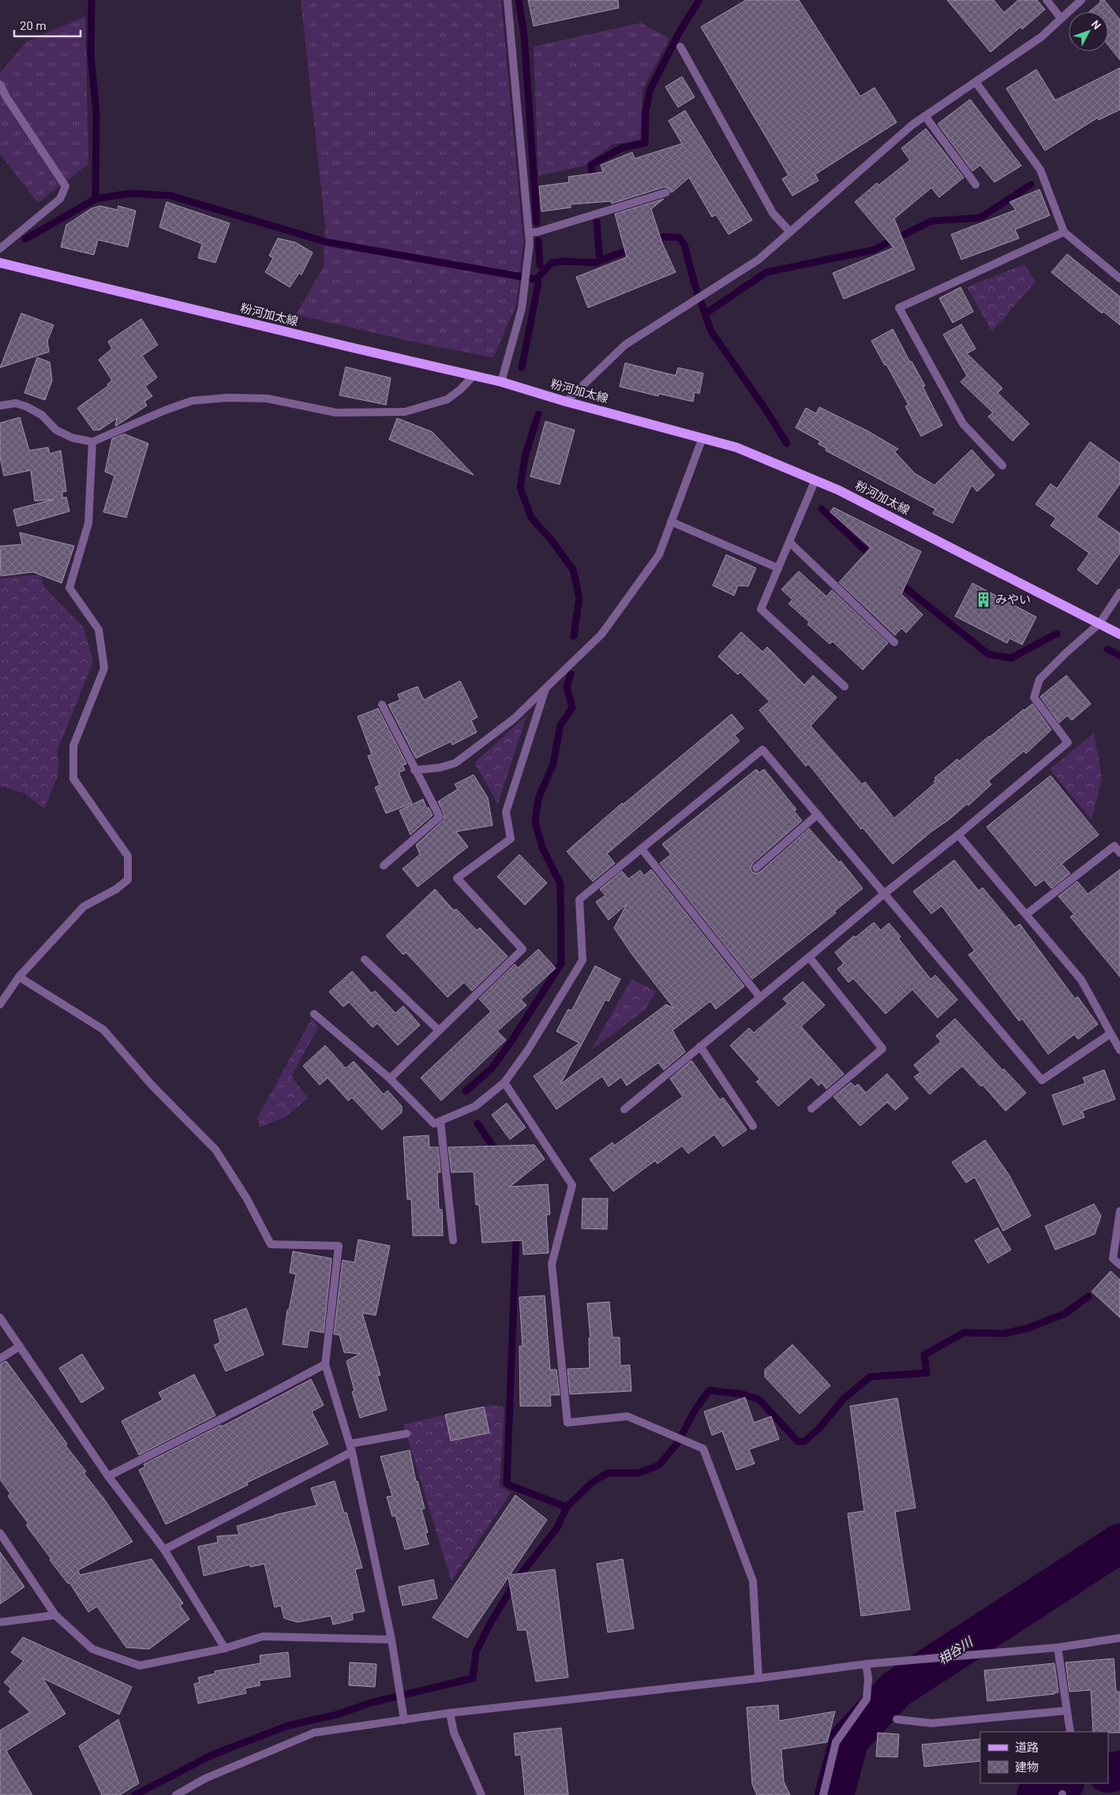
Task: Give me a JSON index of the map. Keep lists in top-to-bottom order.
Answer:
{
  "streets": {
    "main road": ["粉河加太線"]
  },
  "water": ["相谷川"],
  "places": {
    "building": ["みやい"]
  },
  "legend": ["道路", "建物"],
  "scale_bar": "20 m",
  "north": "top right"
}
